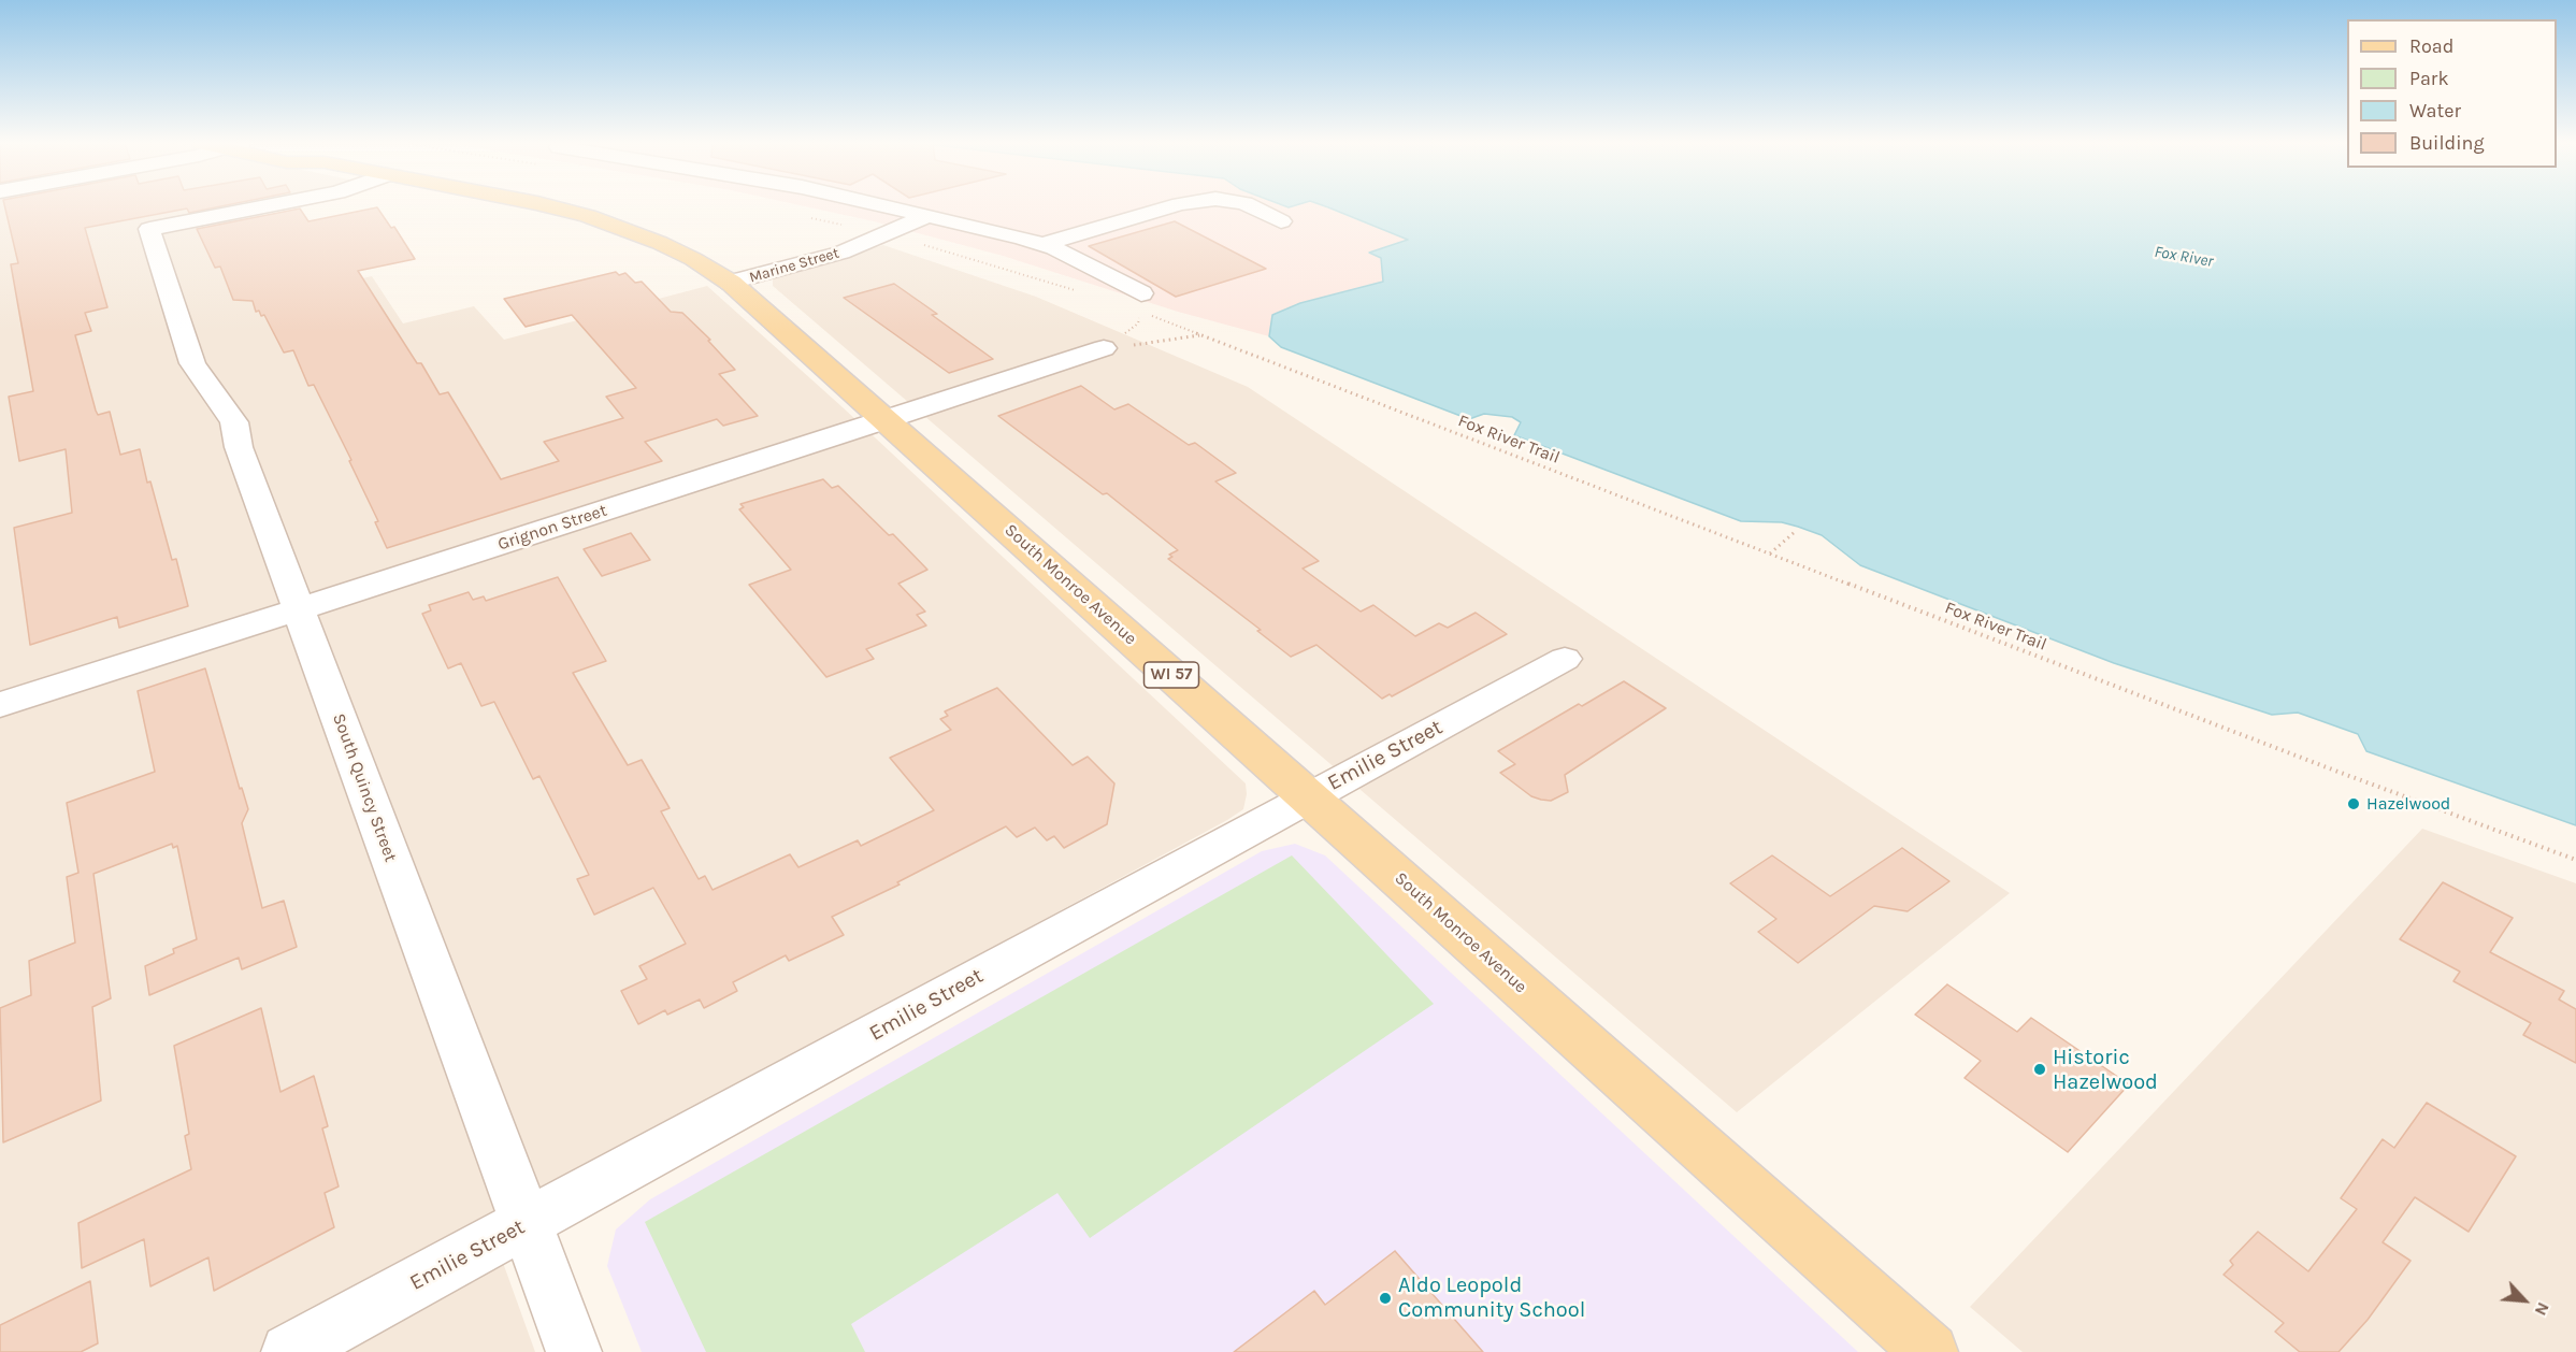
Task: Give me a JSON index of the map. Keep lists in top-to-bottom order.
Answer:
{
  "streets": {
    "main road": ["South Monroe Avenue", "WI 57"],
    "street": [
      "Marine Street",
      "Grignon Street",
      "Emilie Street",
      "South Quincy Street"
    ],
    "path": ["Fox River Trail"]
  },
  "crossings": [
    ["Marine Street", "South Monroe Avenue"],
    ["Grignon Street", "South Monroe Avenue"],
    ["Grignon Street", "South Quincy Street"],
    ["South Monroe Avenue", "Emilie Street"],
    ["Emilie Street", "South Quincy Street"]
  ],
  "water": ["Fox River"],
  "places": ["Hazelwood", "Historic Hazelwood", "Aldo Leopold Community School"],
  "legend": [
    "Road",
    "Park",
    "Water",
    "Building"
  ],
  "north": "bottom right"
}
